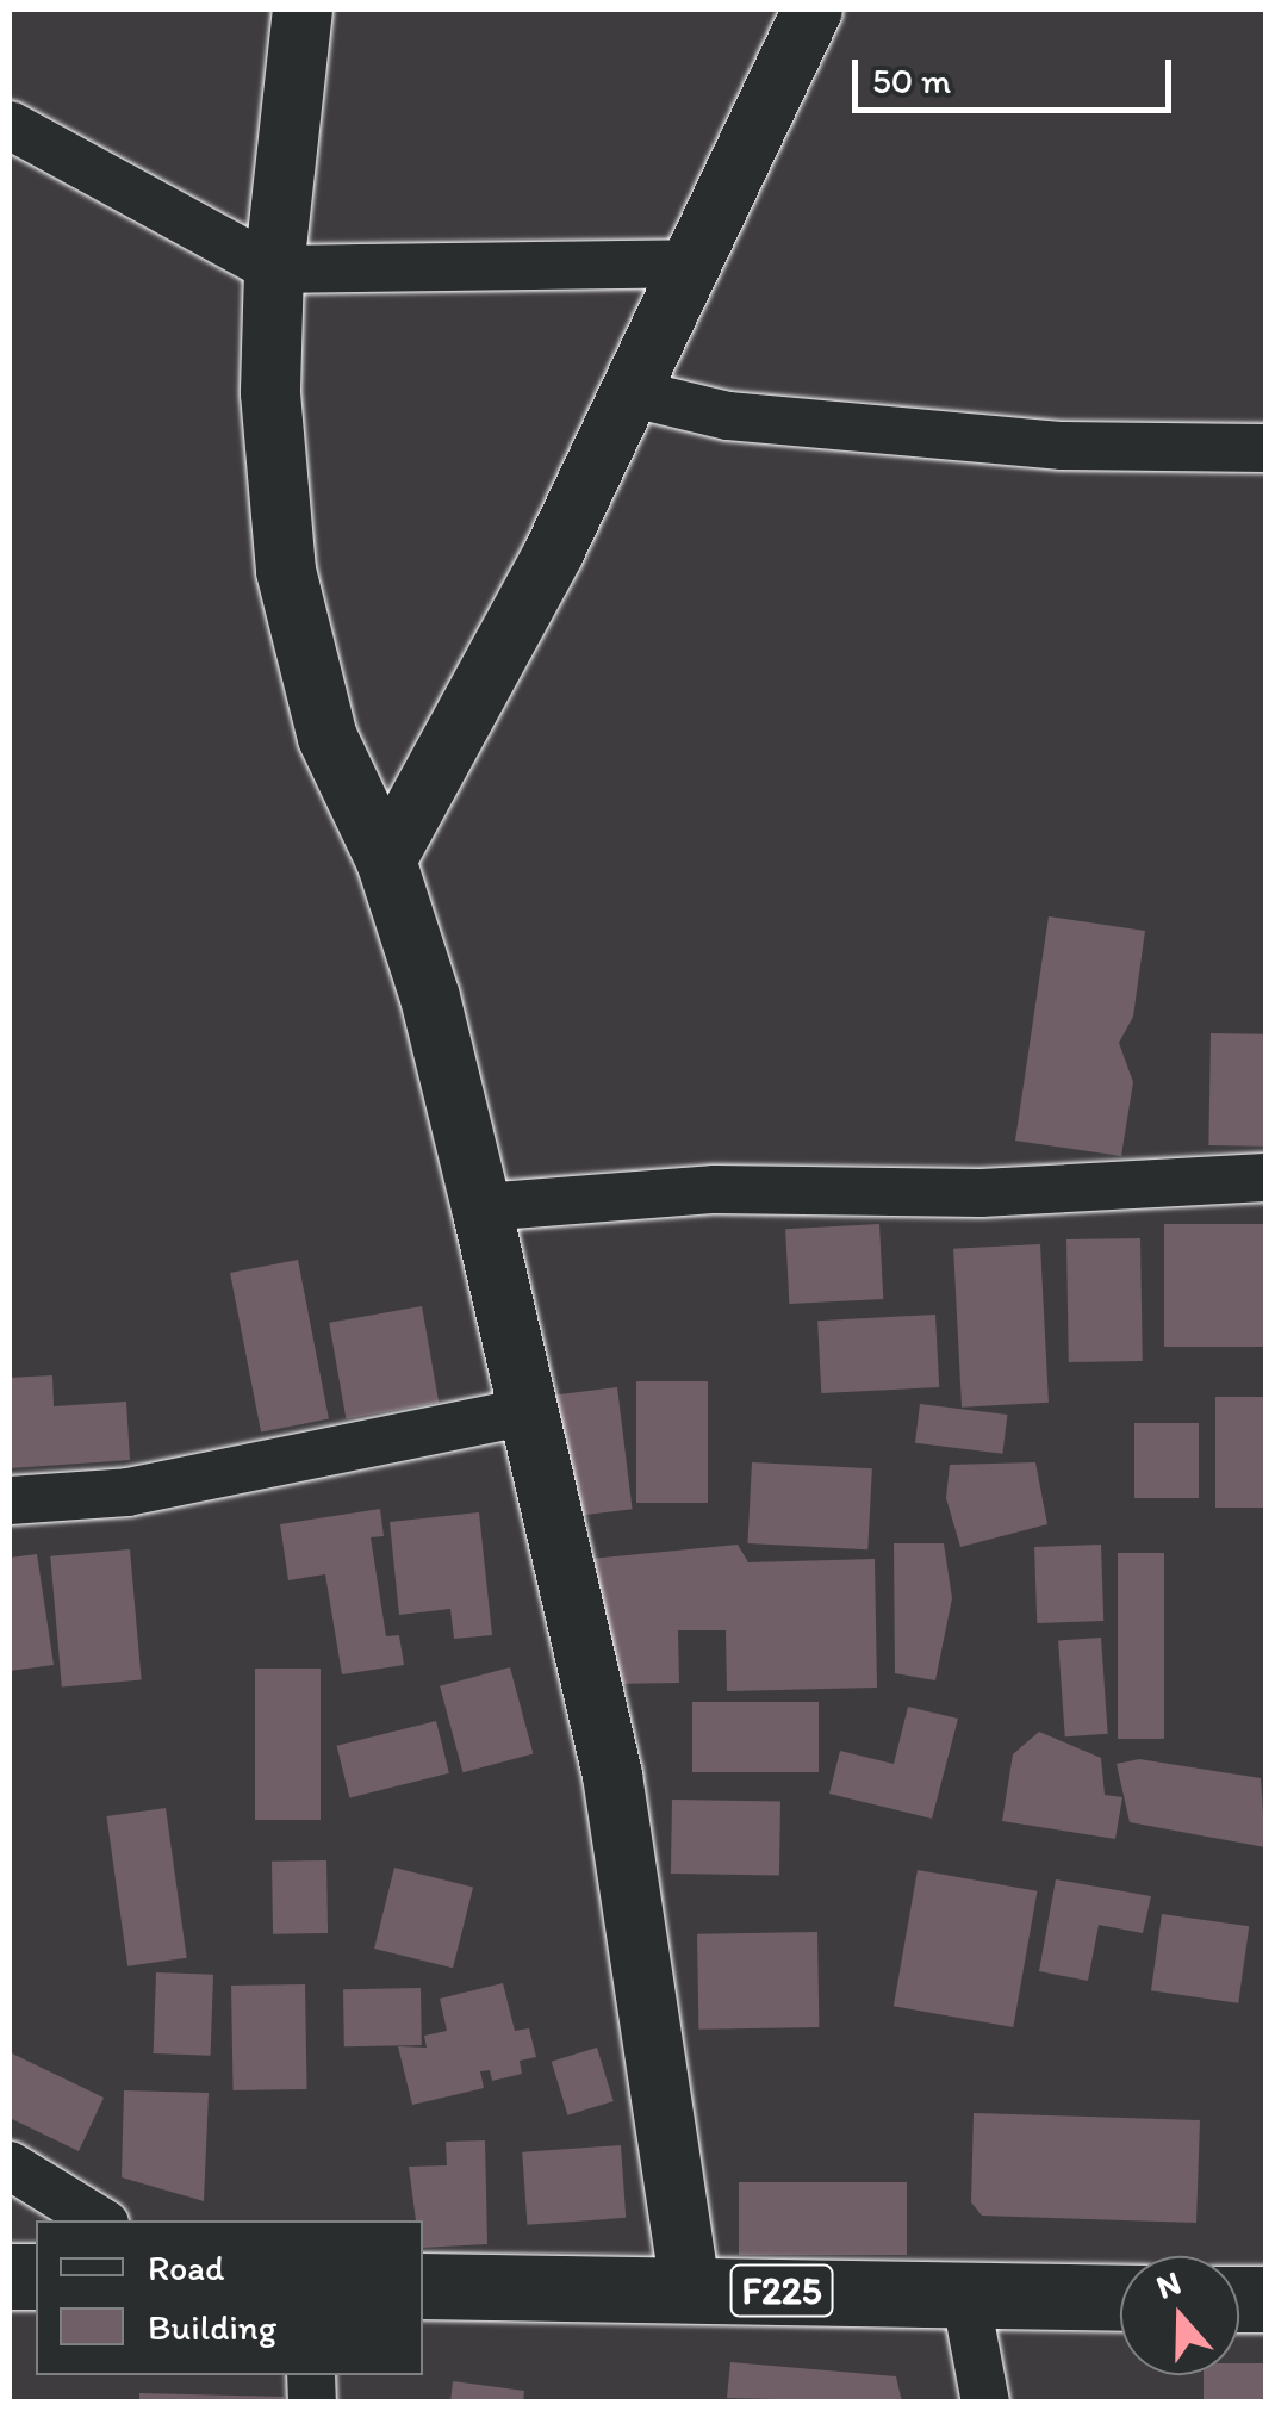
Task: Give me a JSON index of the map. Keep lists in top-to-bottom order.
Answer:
{
  "streets": {
    "main road": ["F225"]
  },
  "legend": ["Road", "Building"],
  "scale_bar": "50 m",
  "north": "top"
}
